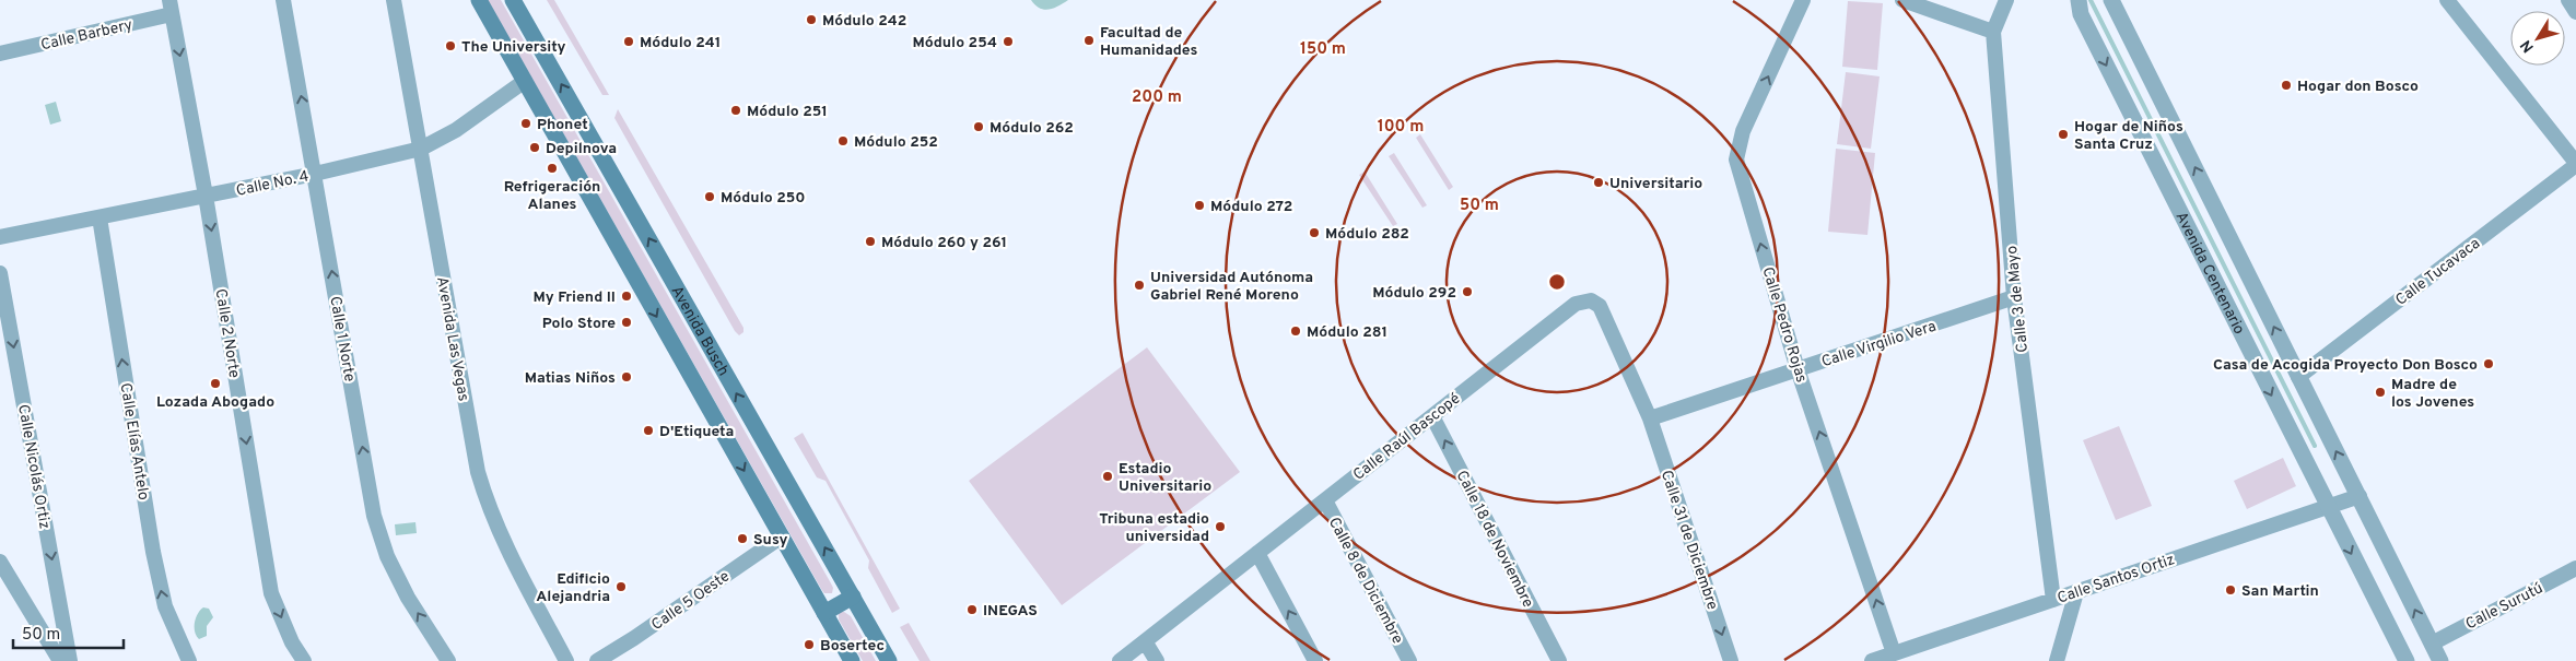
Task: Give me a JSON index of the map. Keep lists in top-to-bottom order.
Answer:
{
  "streets": {
    "main road": ["Avenida Busch"],
    "street": [
      "Calle Barbery",
      "Calle No. 4",
      "Calle Tucavaca",
      "Avenida Centenario",
      "Calle 3 de Mayo",
      "Calle Pedro Rojas",
      "Calle 2 Norte",
      "Calle 1 Norte",
      "Avenida Las Vegas",
      "Calle Virgilio Vera",
      "Calle Raúl Bascopé",
      "Calle Elías Antelo",
      "Calle Nicolás Ortiz",
      "Calle 18 de Noviembre",
      "Calle 31 de Diciembre",
      "Calle Santos Ortiz",
      "Calle 8 de Diciembre",
      "Calle 5 Oeste",
      "Calle Surutú"
    ]
  },
  "crossings": [
    ["Calle Barbery", "Calle 2 Norte"],
    ["Calle No. 4", "Avenida Busch"],
    ["Calle No. 4", "Calle 2 Norte"],
    ["Calle No. 4", "Calle 1 Norte"],
    ["Calle No. 4", "Avenida Las Vegas"],
    ["Calle No. 4", "Calle Elías Antelo"],
    ["Calle Tucavaca", "Avenida Centenario"],
    ["Avenida Centenario", "Calle Santos Ortiz"],
    ["Avenida Centenario", "Calle Surutú"],
    ["Calle 3 de Mayo", "Calle Virgilio Vera"],
    ["Calle 3 de Mayo", "Calle Santos Ortiz"],
    ["Calle Pedro Rojas", "Calle Virgilio Vera"],
    ["Calle Pedro Rojas", "Calle Santos Ortiz"],
    ["Avenida Busch", "Calle 5 Oeste"],
    ["Calle Virgilio Vera", "Calle Raúl Bascopé"],
    ["Calle Virgilio Vera", "Calle 31 de Diciembre"],
    ["Calle Raúl Bascopé", "Calle 18 de Noviembre"],
    ["Calle Raúl Bascopé", "Calle 31 de Diciembre"],
    ["Calle Raúl Bascopé", "Calle 8 de Diciembre"]
  ],
  "one_way": [
    "Calle Pedro Rojas",
    "Calle 2 Norte",
    "Calle 1 Norte",
    "Calle Elías Antelo",
    "Calle Nicolás Ortiz",
    "Calle 18 de Noviembre",
    "Calle 31 de Diciembre"
  ],
  "places": [
    "Módulo 242",
    "Facultad de Humanidades",
    "Módulo 241",
    "Módulo 254",
    "The University",
    "Hogar don Bosco",
    "Módulo 251",
    "Phonet",
    "Módulo 262",
    "Hogar de Niños Santa Cruz",
    "Módulo 252",
    "Depilnova",
    "Refrigeración Alanes",
    "Universitario",
    "Módulo 250",
    "Módulo 272",
    "Módulo 282",
    "Módulo 260 y 261",
    "Universidad Autónoma Gabriel René Moreno",
    "Módulo 292",
    "My Friend II",
    "Polo Store",
    "Módulo 281",
    "Casa de Acogida Proyecto Don Bosco",
    "Matias Niños",
    "Lozada Abogado",
    "Madre de los Jovenes",
    "D'Etiqueta",
    "Estadio Universitario",
    "Tribuna estadio universidad",
    "Susy",
    "Edificio Alejandria",
    "San Martin",
    "INEGAS",
    "Bosertec"
  ],
  "scale_bar": "50 m",
  "north": "bottom left",
  "rings": [
    "150 m",
    "200 m",
    "100 m",
    "50 m"
  ]
}
